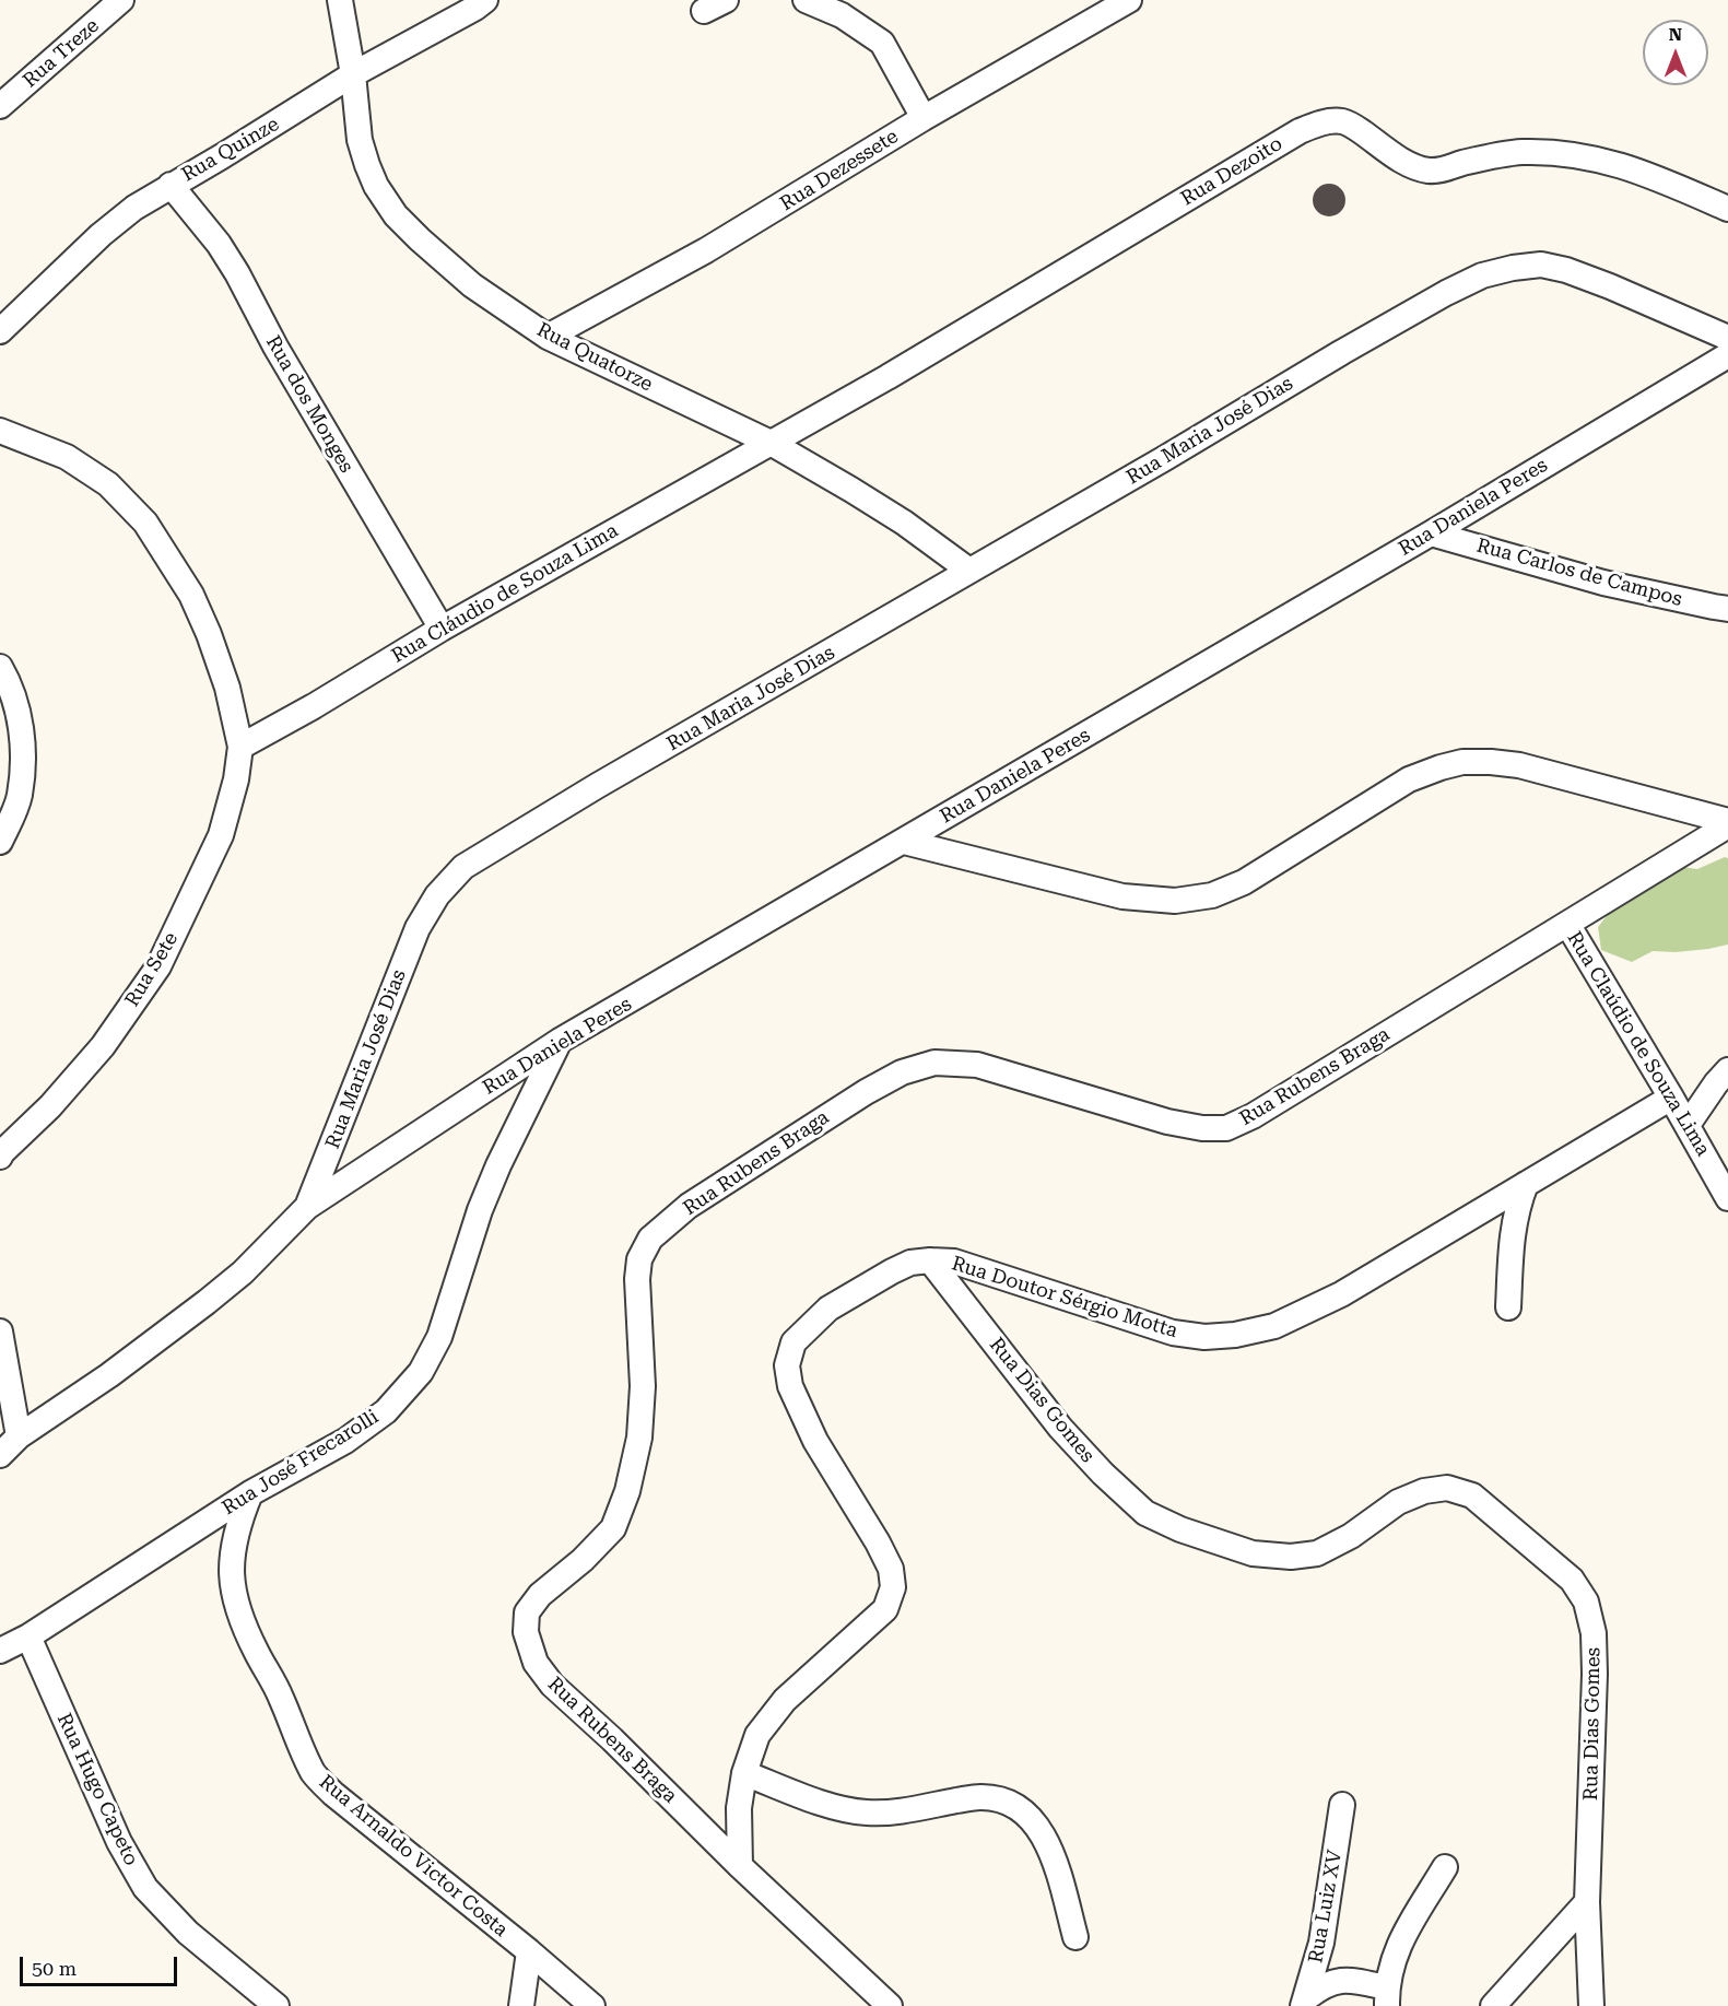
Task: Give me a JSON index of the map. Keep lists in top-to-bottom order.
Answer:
{
  "streets": {
    "street": [
      "Rua Treze",
      "Rua Quinze",
      "Rua Dezessete",
      "Rua Dezoito",
      "Rua Quatorze",
      "Rua dos Monges",
      "Rua Maria José Dias",
      "Rua Daniela Peres",
      "Rua Carlos de Campos",
      "Rua Cláudio de Souza Lima",
      "Rua Sete",
      "Rua Claúdio de Souza Lima",
      "Rua Rubens Braga",
      "Rua Doutor Sérgio Motta",
      "Rua Dias Gomes",
      "Rua José Frecarolli",
      "Rua Hugo Capeto",
      "Rua Arnaldo Victor Costa",
      "Rua Luiz XV"
    ]
  },
  "crossings": [
    ["Rua Quinze", "Rua Quatorze"],
    ["Rua Quinze", "Rua dos Monges"],
    ["Rua Dezessete", "Rua Quatorze"],
    ["Rua Dezoito", "Rua Quatorze"],
    ["Rua Dezoito", "Rua Cláudio de Souza Lima"],
    ["Rua Quatorze", "Rua Maria José Dias"],
    ["Rua Quatorze", "Rua Cláudio de Souza Lima"],
    ["Rua dos Monges", "Rua Cláudio de Souza Lima"],
    ["Rua Maria José Dias", "Rua Daniela Peres"],
    ["Rua Daniela Peres", "Rua Carlos de Campos"],
    ["Rua Daniela Peres", "Rua José Frecarolli"],
    ["Rua Cláudio de Souza Lima", "Rua Sete"],
    ["Rua Claúdio de Souza Lima", "Rua Rubens Braga"],
    ["Rua Claúdio de Souza Lima", "Rua Doutor Sérgio Motta"],
    ["Rua Rubens Braga", "Rua Doutor Sérgio Motta"],
    ["Rua Doutor Sérgio Motta", "Rua Dias Gomes"],
    ["Rua José Frecarolli", "Rua Hugo Capeto"],
    ["Rua José Frecarolli", "Rua Arnaldo Victor Costa"]
  ],
  "scale_bar": "50 m",
  "north": "top"
}
